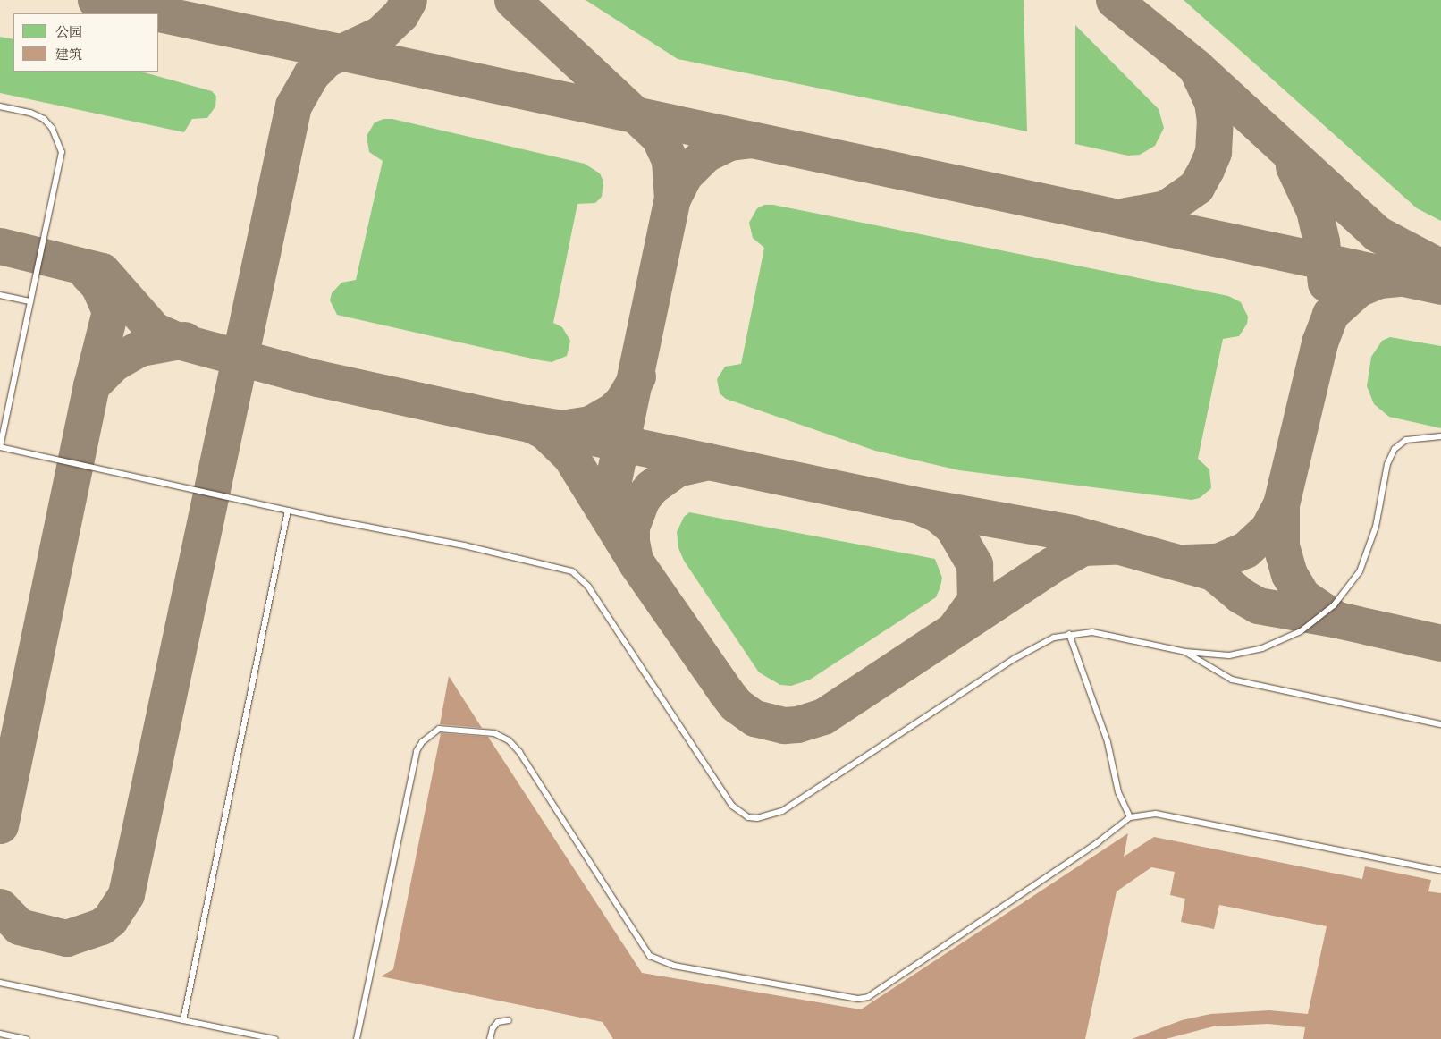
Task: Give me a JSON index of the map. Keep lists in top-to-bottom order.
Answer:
{
  "legend": ["公园", "建筑"]
}
